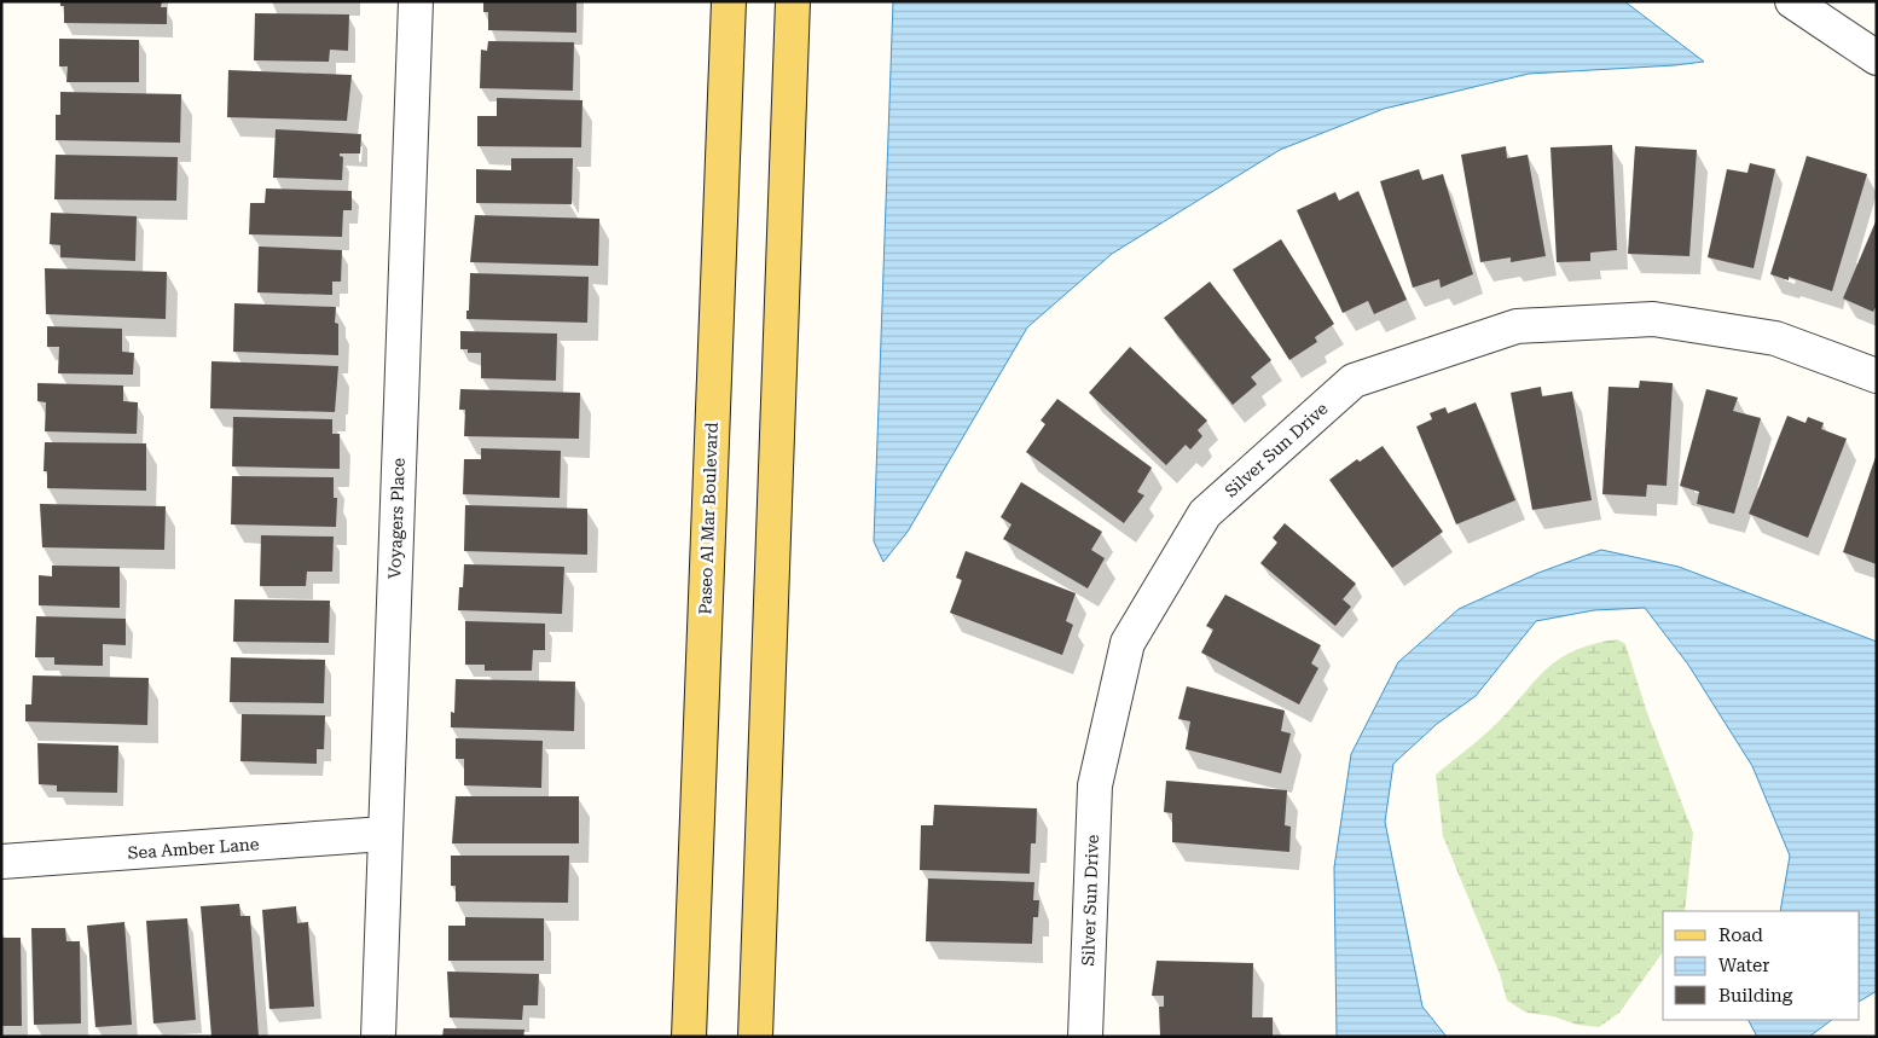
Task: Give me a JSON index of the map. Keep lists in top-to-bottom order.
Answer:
{
  "streets": {
    "main road": ["Paseo Al Mar Boulevard"],
    "street": ["Silver Sun Drive", "Voyagers Place", "Sea Amber Lane"]
  },
  "crossings": [
    ["Voyagers Place", "Sea Amber Lane"]
  ],
  "legend": ["Road", "Water", "Building"]
}
